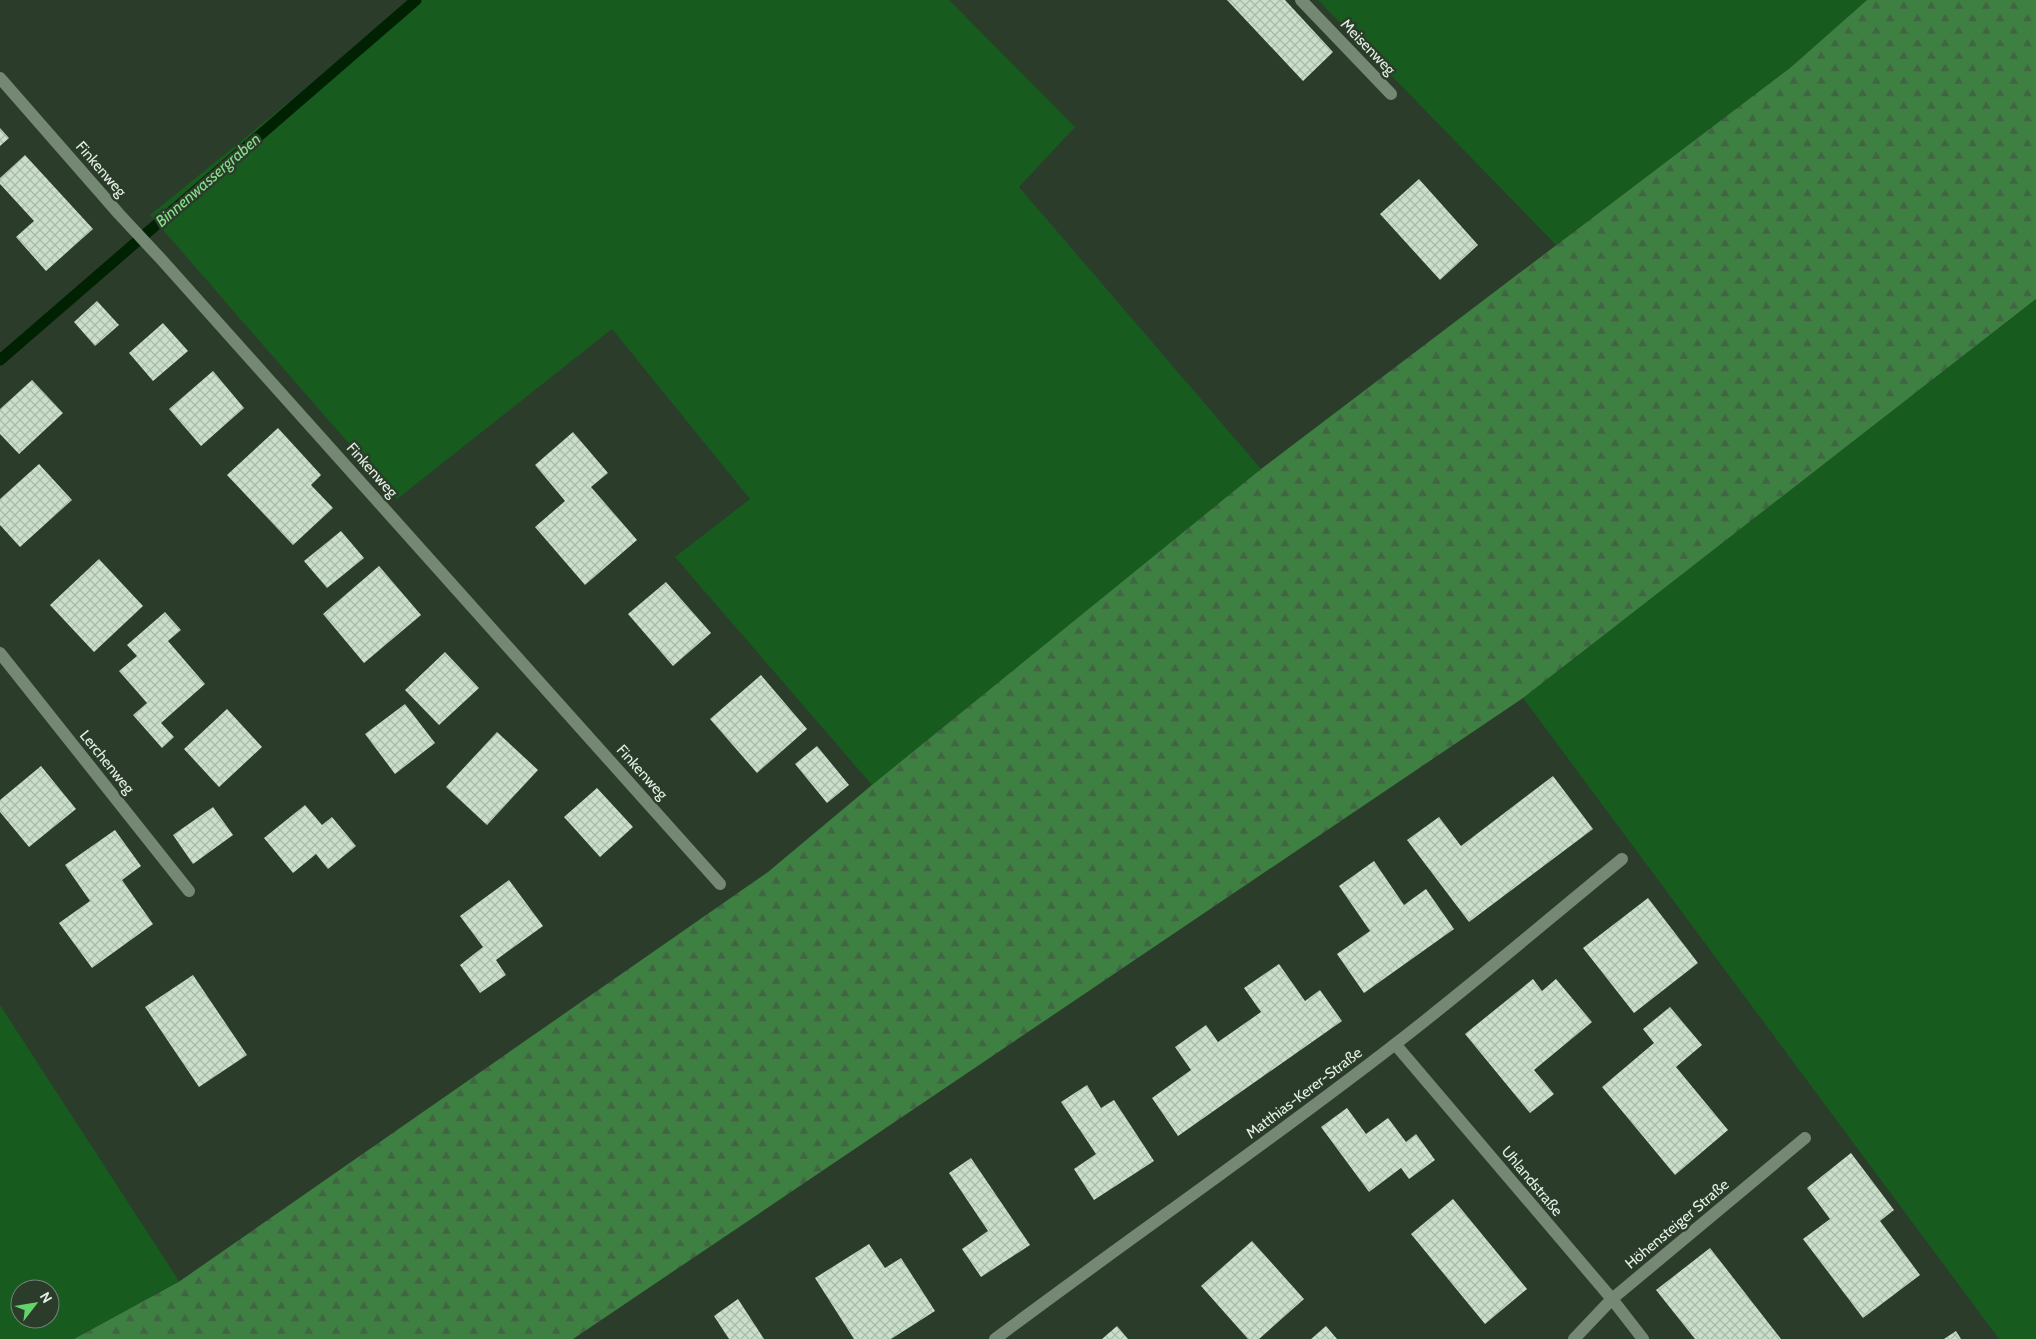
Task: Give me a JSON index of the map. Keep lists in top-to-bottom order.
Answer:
{
  "streets": {
    "street": [
      "Meisenweg",
      "Finkenweg",
      "Lerchenweg",
      "Matthias-Kerer-Straße",
      "Uhlandstraße",
      "Höhensteiger Straße"
    ]
  },
  "crossings": [
    ["Matthias-Kerer-Straße", "Uhlandstraße"],
    ["Uhlandstraße", "Höhensteiger Straße"]
  ],
  "water": ["Binnenwassergraben"],
  "north": "top right"
}
